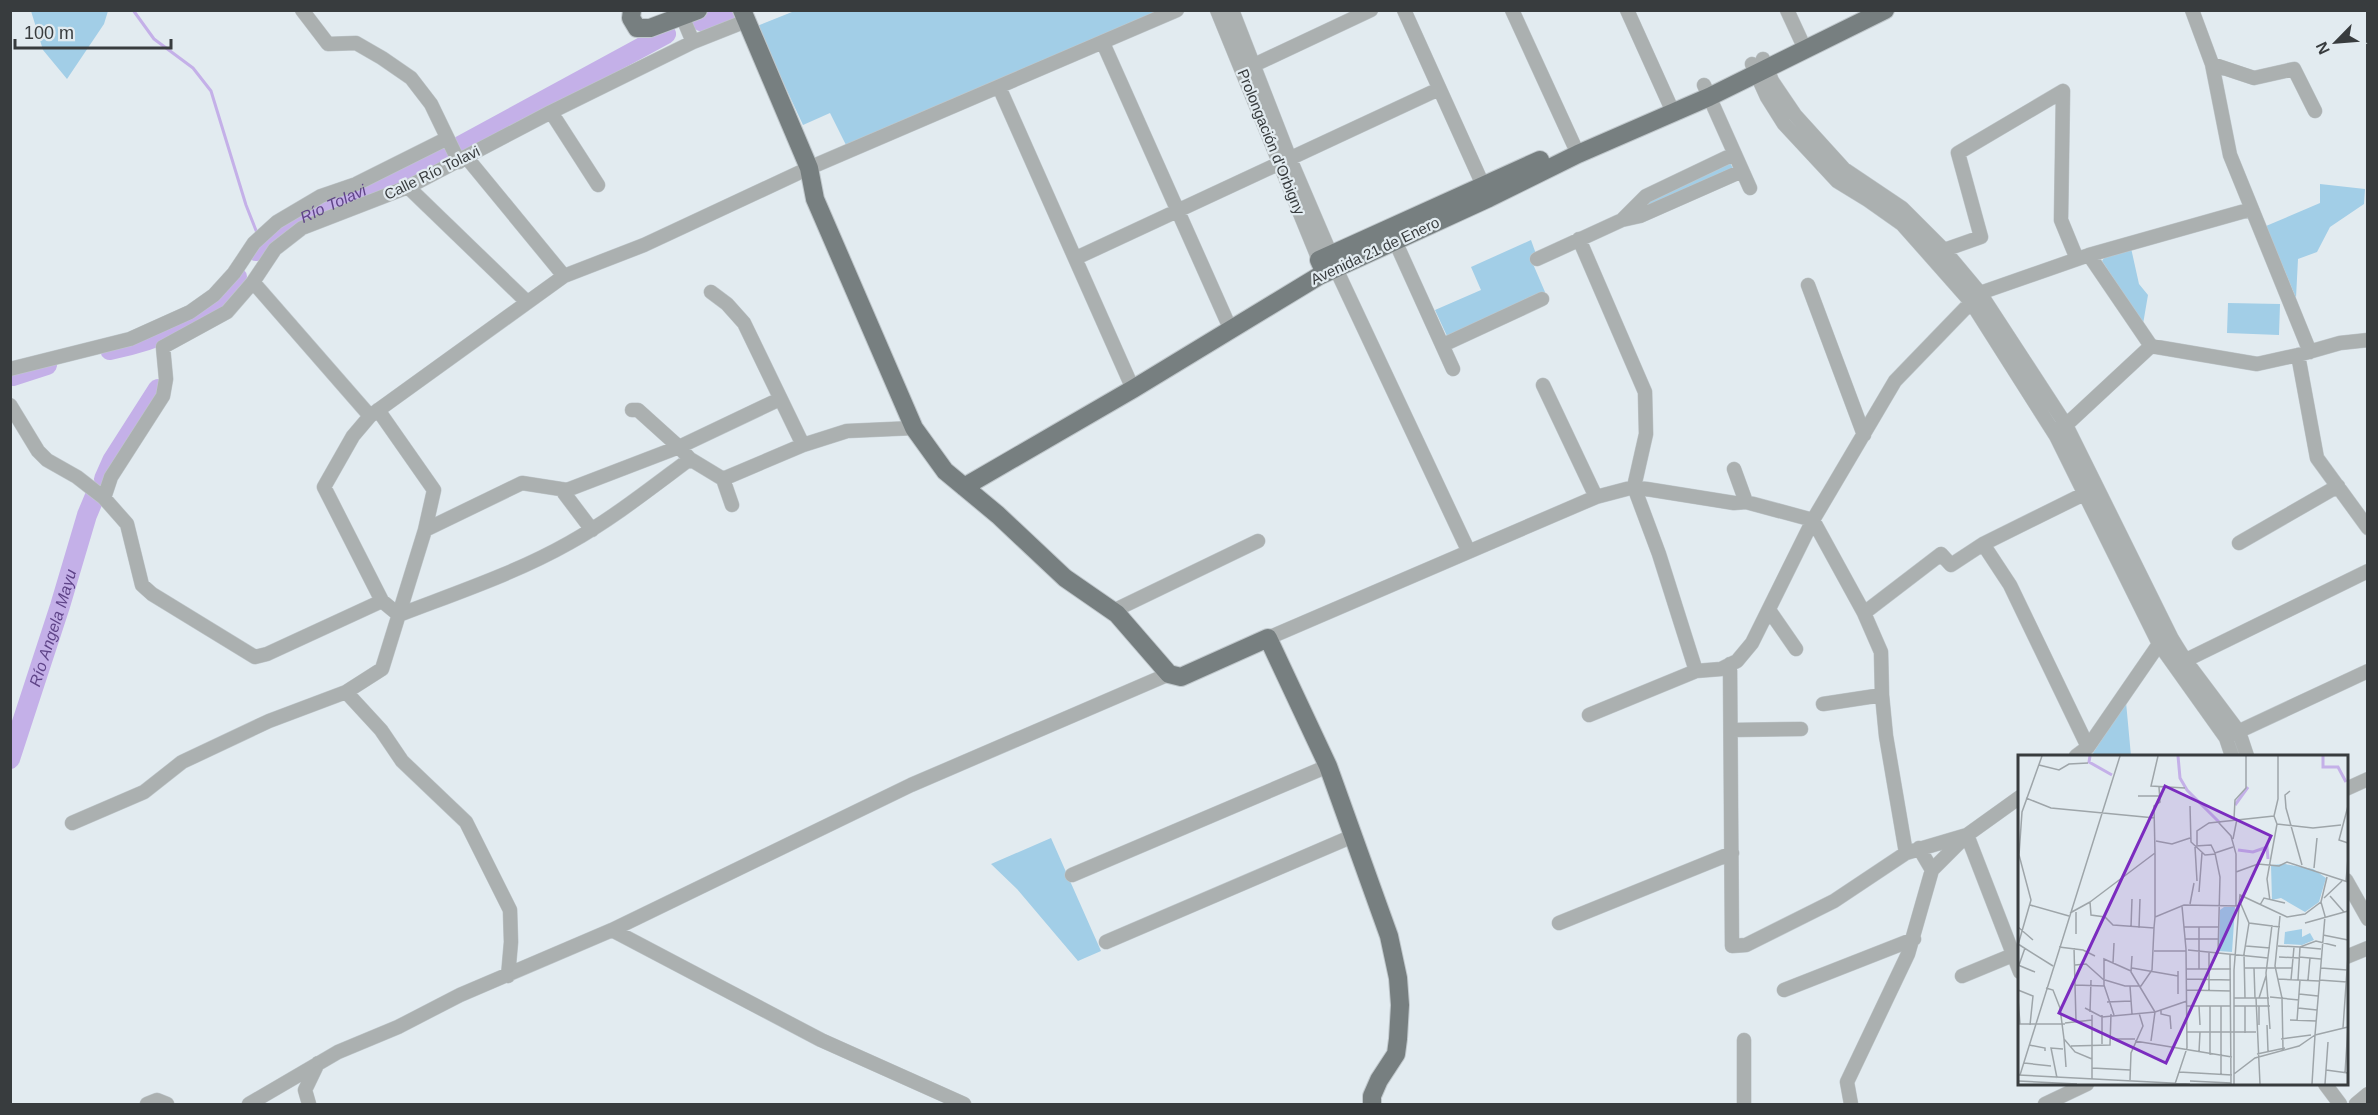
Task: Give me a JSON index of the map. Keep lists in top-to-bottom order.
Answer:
{
  "streets": {
    "main road": ["Avenida 21 de Enero"],
    "street": ["Prolongación d'Orbigny", "Calle Río Tolavi"]
  },
  "crossings": [
    ["Prolongación d'Orbigny", "Avenida 21 de Enero"]
  ],
  "water": ["Río Tolavi", "Río Angela Mayu"],
  "scale_bar": "100 m",
  "north": "bottom left"
}
